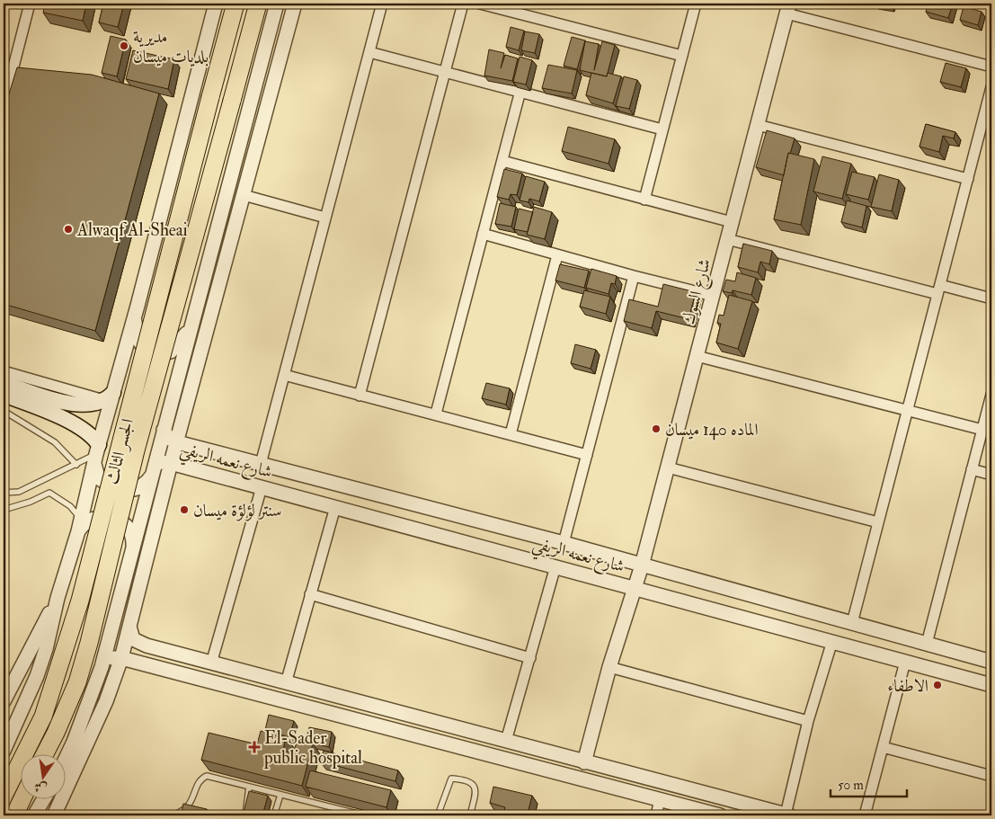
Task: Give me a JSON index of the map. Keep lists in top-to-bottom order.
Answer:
{
  "streets": {
    "main road": ["الجسر الثالث"],
    "street": ["شارع السوك", "شارع نعمه الريفي"]
  },
  "crossings": [
    ["شارع السوك", "شارع نعمه الريفي"]
  ],
  "places": {
    "other": [
      "مديرية بلديات ميسان",
      "Alwaqf Al-Sheai",
      "الماده 140 ميسان",
      "سنتر لؤلؤة ميسان",
      "الاطفاء"
    ],
    "health": ["El-Sader public hospital"]
  },
  "scale_bar": "50 m",
  "north": "bottom"
}
